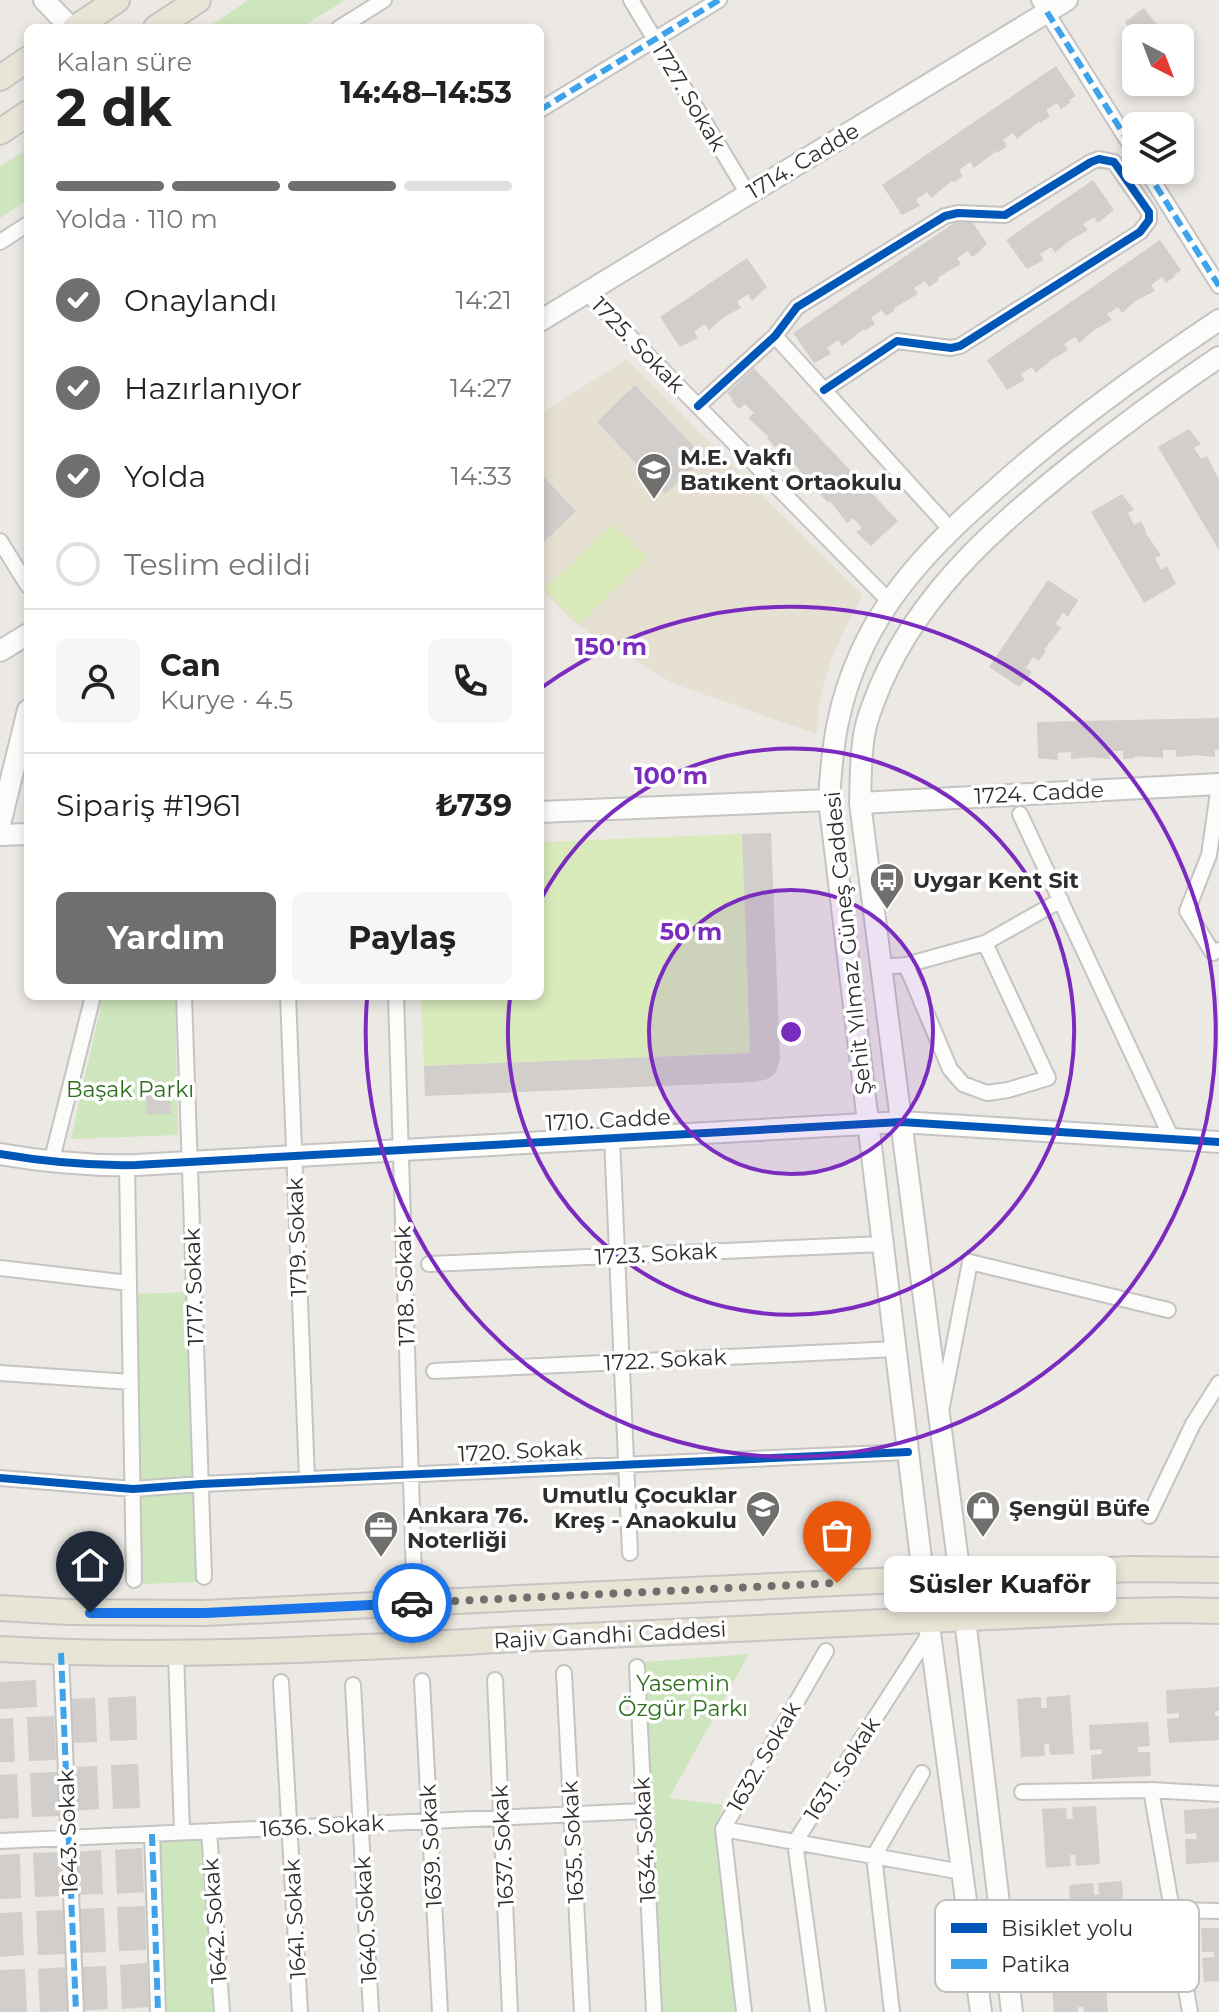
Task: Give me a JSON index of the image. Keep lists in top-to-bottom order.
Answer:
{
  "streets": {
    "main road": [
      "1714. Cadde",
      "1724. Cadde",
      "Şehit Yılmaz Güneş Caddesi",
      "1710. Cadde",
      "Rajiv Gandhi Caddesi"
    ],
    "street": [
      "1727. Sokak",
      "1725. Sokak",
      "1719. Sokak",
      "1723. Sokak",
      "1718. Sokak",
      "1717. Sokak",
      "1722. Sokak",
      "1720. Sokak",
      "1632. Sokak",
      "1631. Sokak",
      "1636. Sokak",
      "1643. Sokak",
      "1634. Sokak",
      "1635. Sokak",
      "1639. Sokak",
      "1637. Sokak",
      "1641. Sokak",
      "1640. Sokak",
      "1642. Sokak"
    ]
  },
  "crossings": [
    ["1727. Sokak", "1714. Cadde"],
    ["1714. Cadde", "1725. Sokak"],
    ["1725. Sokak", "Şehit Yılmaz Güneş Caddesi"],
    ["1724. Cadde", "Şehit Yılmaz Güneş Caddesi"],
    ["Şehit Yılmaz Güneş Caddesi", "1710. Cadde"],
    ["Şehit Yılmaz Güneş Caddesi", "1723. Sokak"],
    ["Şehit Yılmaz Güneş Caddesi", "1722. Sokak"],
    ["Şehit Yılmaz Güneş Caddesi", "1720. Sokak"],
    ["Şehit Yılmaz Güneş Caddesi", "Rajiv Gandhi Caddesi"],
    ["Şehit Yılmaz Güneş Caddesi", "1631. Sokak"],
    ["1710. Cadde", "1719. Sokak"],
    ["1710. Cadde", "1718. Sokak"],
    ["1710. Cadde", "1717. Sokak"],
    ["1719. Sokak", "1720. Sokak"],
    ["1718. Sokak", "1720. Sokak"],
    ["1717. Sokak", "1720. Sokak"],
    ["Rajiv Gandhi Caddesi", "1631. Sokak"],
    ["Rajiv Gandhi Caddesi", "1643. Sokak"],
    ["Rajiv Gandhi Caddesi", "1642. Sokak"],
    ["1636. Sokak", "1643. Sokak"],
    ["1636. Sokak", "1634. Sokak"],
    ["1636. Sokak", "1635. Sokak"],
    ["1636. Sokak", "1639. Sokak"],
    ["1636. Sokak", "1637. Sokak"],
    ["1636. Sokak", "1641. Sokak"],
    ["1636. Sokak", "1640. Sokak"],
    ["1636. Sokak", "1642. Sokak"]
  ],
  "parks": ["Başak Parkı", "Yasemin Özgür Parkı"],
  "places": {
    "school or university": ["M.E. Vakfı Batıkent Ortaokulu", "Umutlu Çocuklar Kreş - Anaokulu"],
    "bus stop": ["Uygar Kent Sit"],
    "shop": ["Şengül Büfe"],
    "office": ["Ankara 76. Noterliği"],
    "other": ["Süsler Kuaför"]
  },
  "legend": ["Bisiklet yolu", "Patika"],
  "north": "bottom right",
  "page": {
    "heading": ["2 dk", "Kalan süre", "14:48–14:53"],
    "panel": [
      "Can",
      "Kurye · 4.5",
      "Sipariş #1961",
      "₺739"
    ],
    "bar": "Yolda · 110 m",
    "list": [
      ["Onaylandı", "14:21"],
      ["Hazırlanıyor", "14:27"],
      ["Yolda", "14:33"],
      "Teslim edildi"
    ],
    "buttons": ["Yardım", "Paylaş"],
    "bubble": "Süsler Kuaför"
  },
  "rings": ["150 m", "100 m", "50 m"]
}
